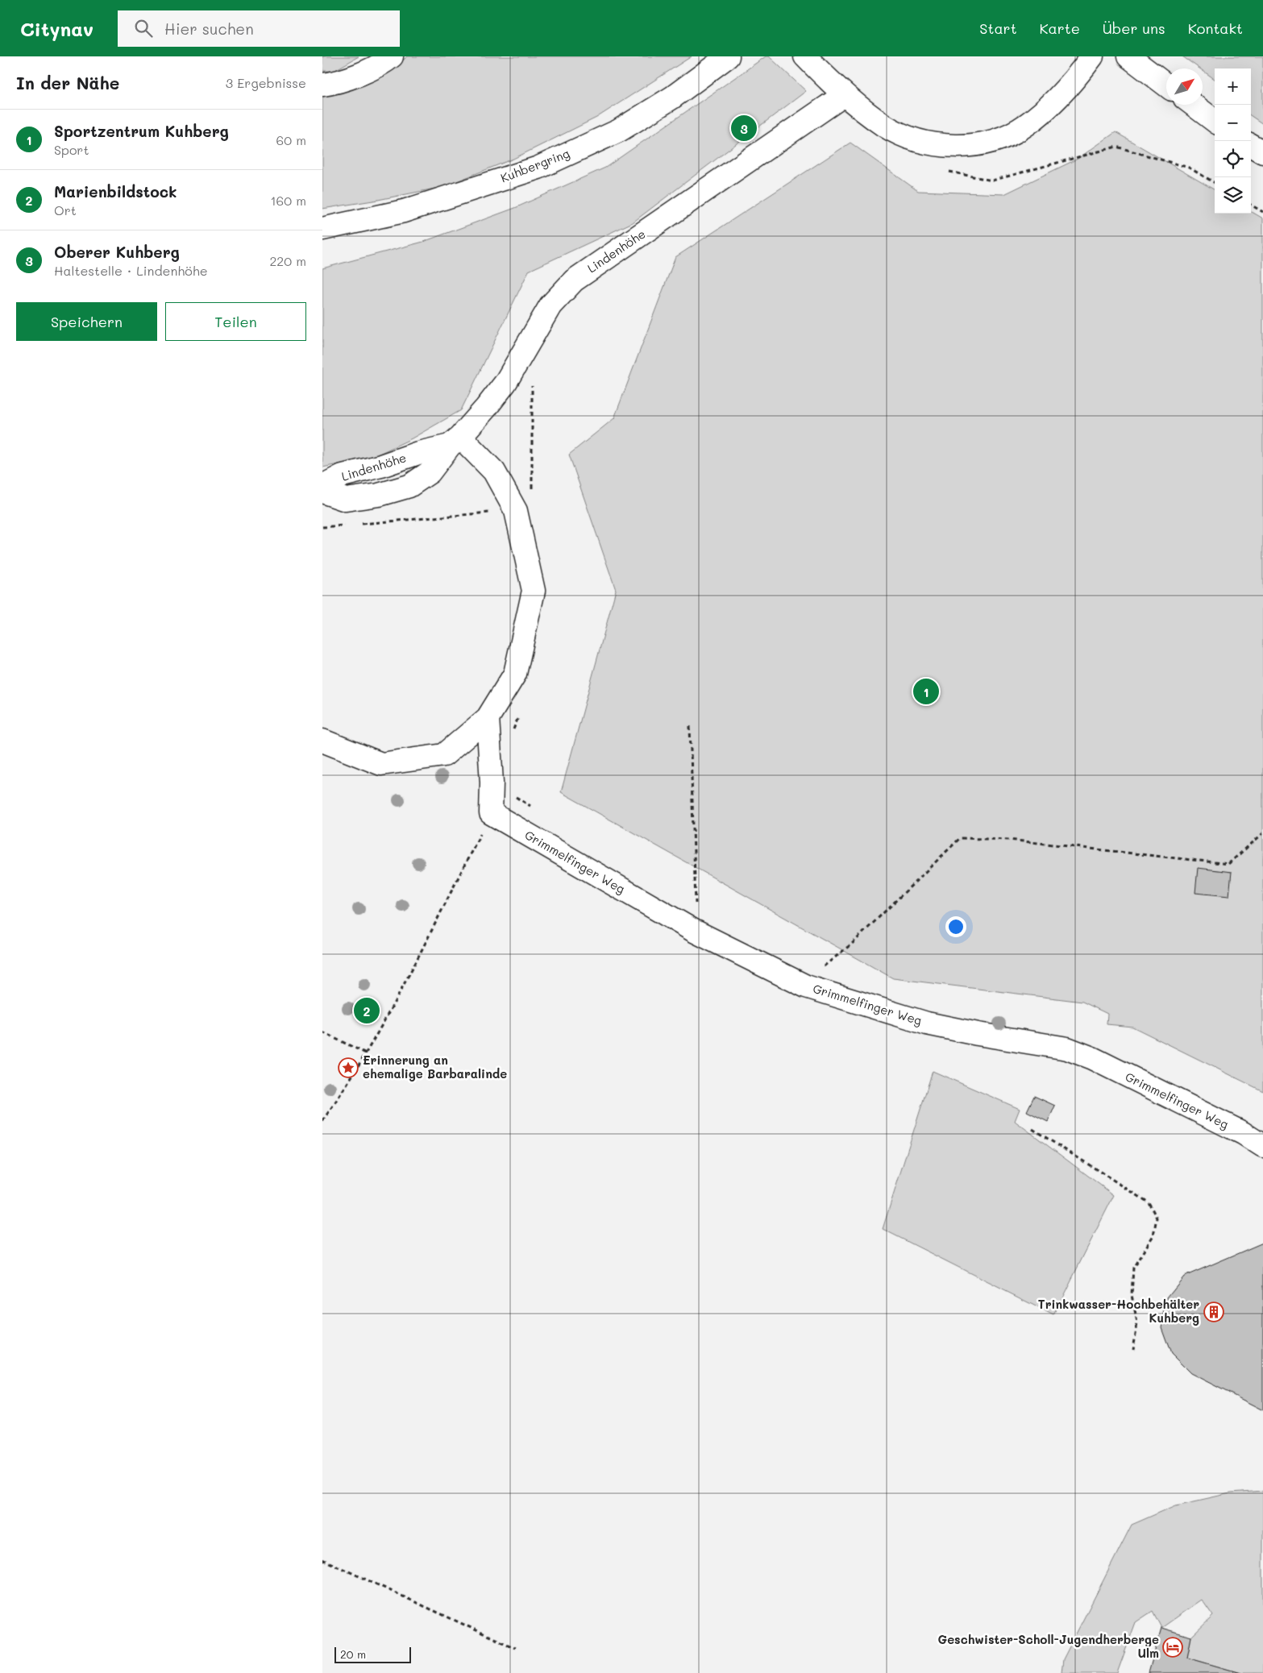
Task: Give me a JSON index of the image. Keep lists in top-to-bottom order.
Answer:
{
  "streets": {
    "street": ["Kuhbergring", "Lindenhöhe", "Grimmelfinger Weg"]
  },
  "places": {
    "place": ["Erinnerung an ehemalige Barbaralinde"],
    "building": ["Trinkwasser-Hochbehälter Kuhberg"],
    "hotel": ["Geschwister-Scholl-Jugendherberge Ulm"]
  },
  "scale_bar": "20 m",
  "north": "top right",
  "page": {
    "header": "Citynav",
    "search": "Hier suchen",
    "nav": [
      "Start",
      "Karte",
      "Über uns",
      "Kontakt"
    ],
    "heading": ["In der Nähe", "3 Ergebnisse"],
    "map_buttons": ["+", "−"],
    "list": [
      {
        "mark": "1",
        "name": "Sportzentrum Kuhberg",
        "note": "Sport",
        "value": "60 m"
      },
      {
        "mark": "2",
        "name": "Marienbildstock",
        "note": "Ort",
        "value": "160 m"
      },
      {
        "mark": "3",
        "name": "Oberer Kuhberg",
        "note": "Haltestelle · Lindenhöhe",
        "value": "220 m"
      }
    ],
    "pins": ["3", "1", "2"],
    "buttons": ["Speichern", "Teilen"],
    "scale": "20 m"
  }
}
